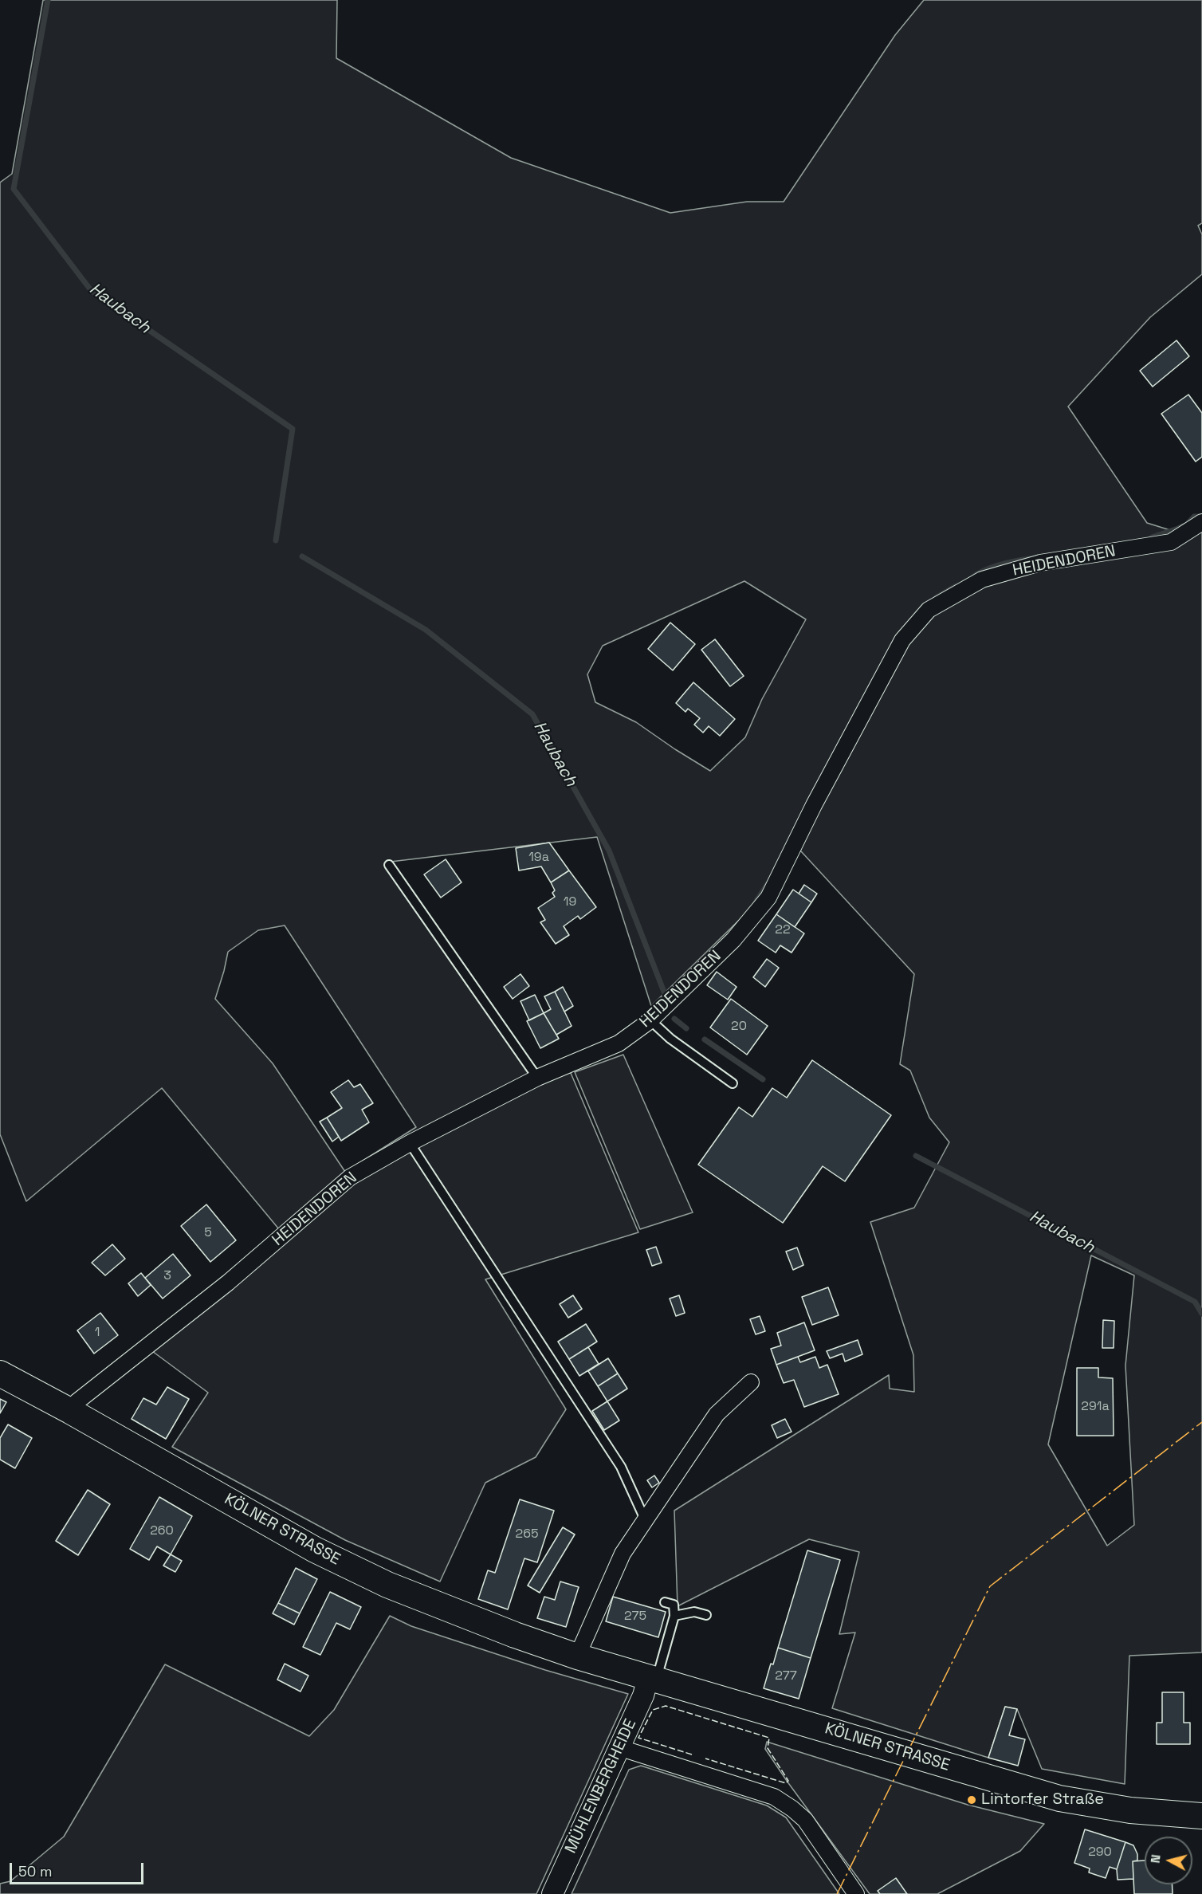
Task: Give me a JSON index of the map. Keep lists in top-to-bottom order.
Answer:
{
  "streets": {
    "main road": ["KÖLNER STRASSE"],
    "street": ["HEIDENDOREN", "MÜHLENBERGHEIDE"]
  },
  "crossings": [
    ["HEIDENDOREN", "KÖLNER STRASSE"],
    ["KÖLNER STRASSE", "MÜHLENBERGHEIDE"]
  ],
  "water": ["Haubach"],
  "places": ["Lintorfer Straße"],
  "house_numbers": [
    "19a",
    "19",
    "22",
    "20",
    "5",
    "3",
    "1",
    "291a",
    "260",
    "265",
    "275",
    "277",
    "290"
  ],
  "scale_bar": "50 m",
  "north": "left"
}
